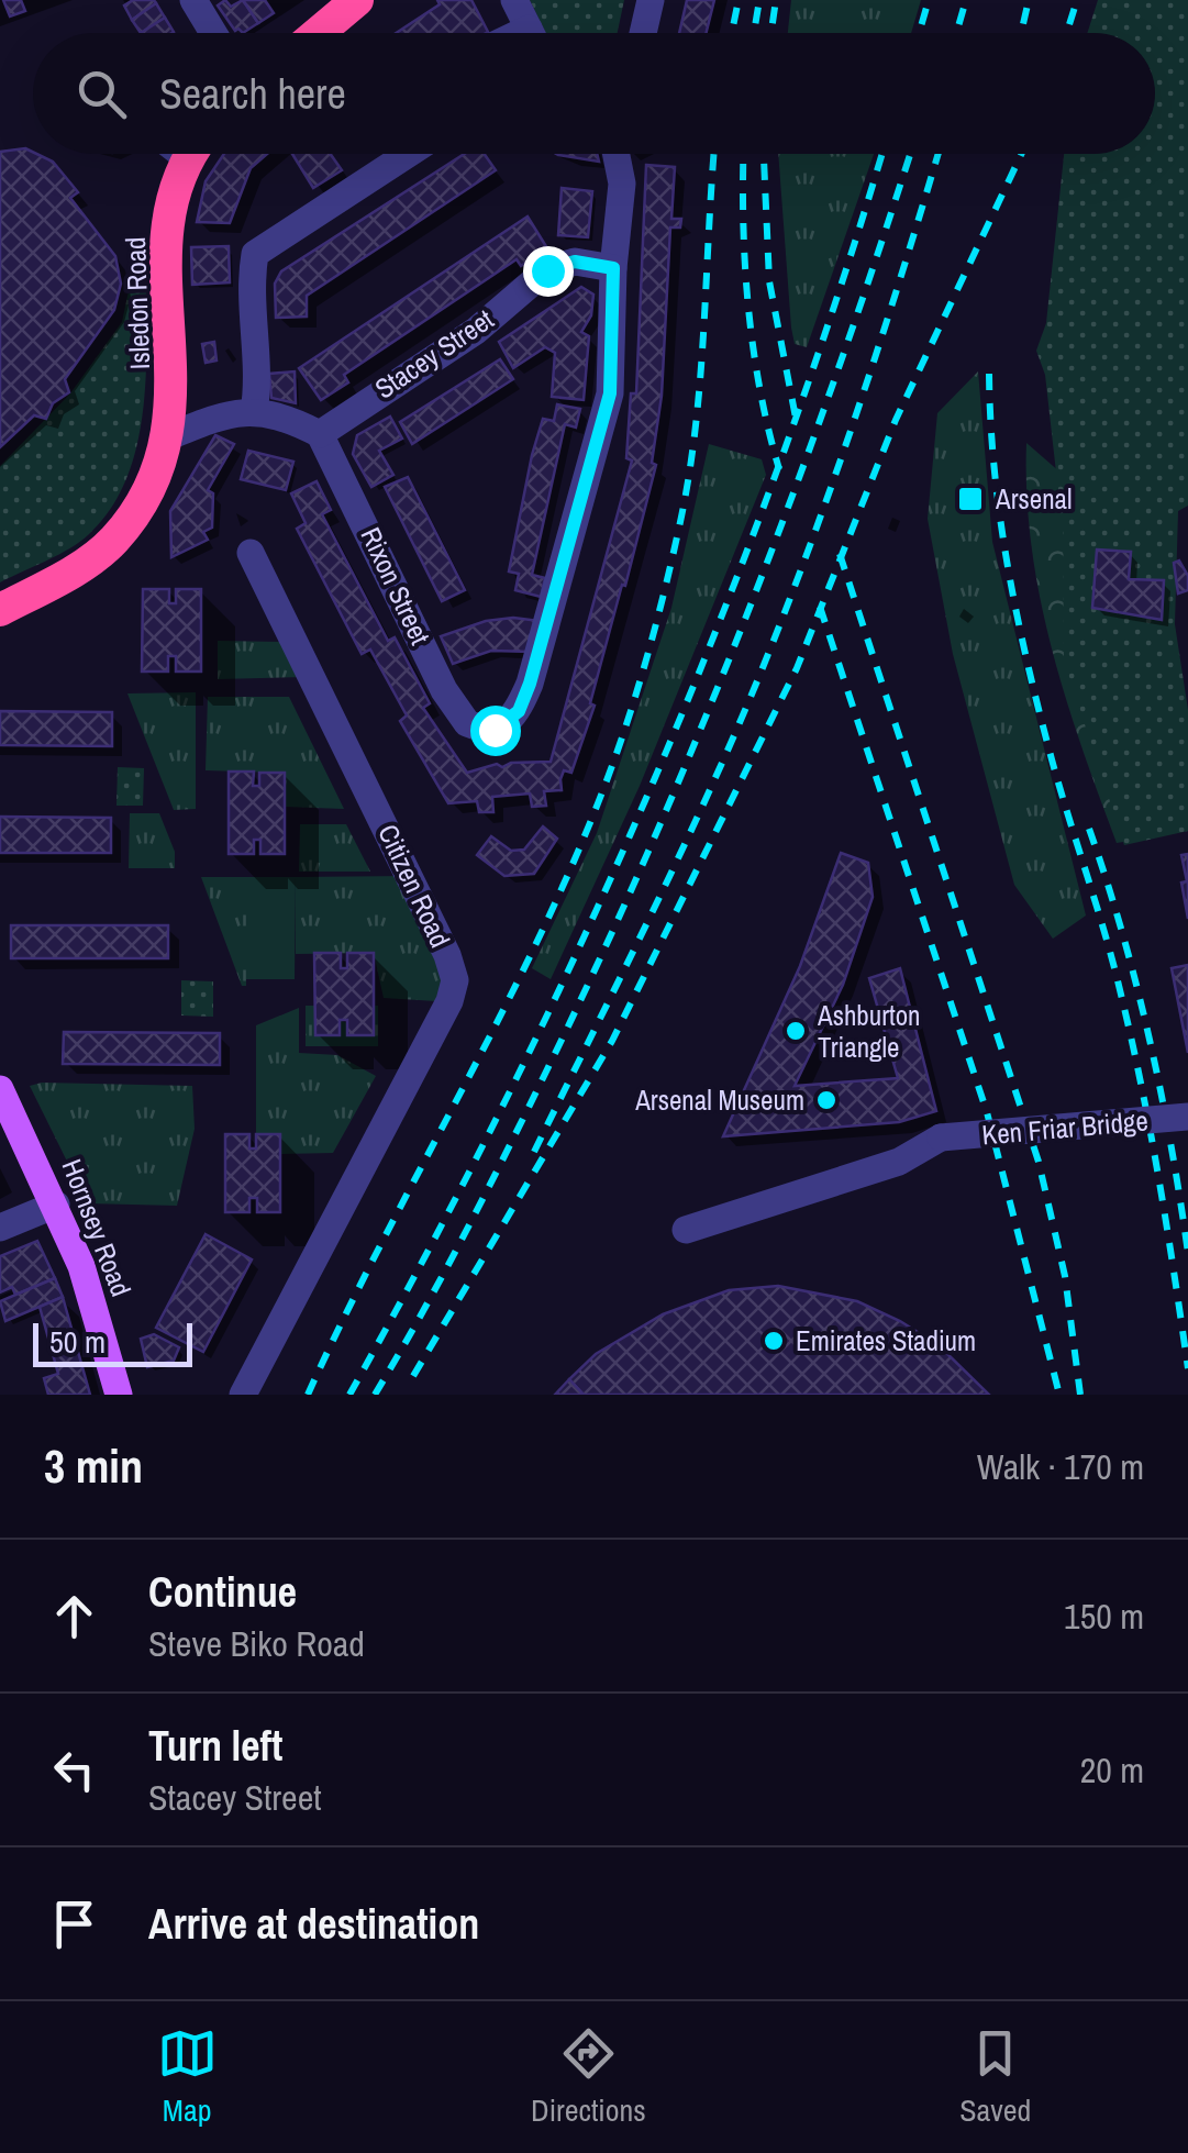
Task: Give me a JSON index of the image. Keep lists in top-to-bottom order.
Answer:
{
  "streets": {
    "highway": ["Isledon Road"],
    "main road": ["Hornsey Road"],
    "street": [
      "Stacey Street",
      "Rixon Street",
      "Citizen Road",
      "Ken Friar Bridge"
    ]
  },
  "crossings": [
    ["Stacey Street", "Rixon Street"]
  ],
  "places": {
    "transit": ["Arsenal"],
    "other": ["Ashburton Triangle", "Arsenal Museum", "Emirates Stadium"]
  },
  "scale_bar": "50 m",
  "page": {
    "search": "Search here",
    "scale": "50 m",
    "heading": ["3 min", "Walk · 170 m"],
    "list": [
      ["Continue", "Steve Biko Road", "150 m"],
      ["Turn left", "Stacey Street", "20 m"],
      "Arrive at destination"
    ],
    "nav": ["Map", "Directions", "Saved"]
  }
}
